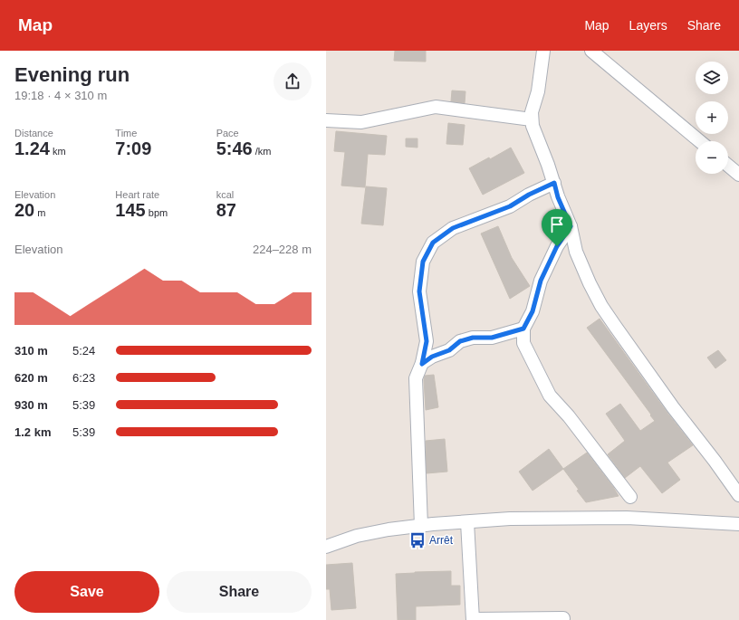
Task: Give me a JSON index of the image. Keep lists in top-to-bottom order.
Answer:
{
  "places": {
    "bus stop": ["Arrêt"]
  },
  "page": {
    "header": "Map",
    "nav": ["Map", "Layers", "Share"],
    "heading": ["Evening run", "19:18 · 4 × 310 m"],
    "map_buttons": ["+", "−"],
    "stats": [
      ["Distance", "1.24 km"],
      ["Time", "7:09"],
      ["Pace", "5:46 /km"],
      ["Elevation", "20 m"],
      ["Heart rate", "145 bpm"],
      ["kcal", "87"]
    ],
    "chart": ["Elevation", "224–228 m"],
    "list": [
      {
        "name": "310 m",
        "note": "5:24"
      },
      {
        "name": "620 m",
        "note": "6:23"
      },
      {
        "name": "930 m",
        "note": "5:39"
      },
      {
        "name": "1.2 km",
        "note": "5:39"
      }
    ],
    "buttons": ["Save", "Share"]
  }
}
